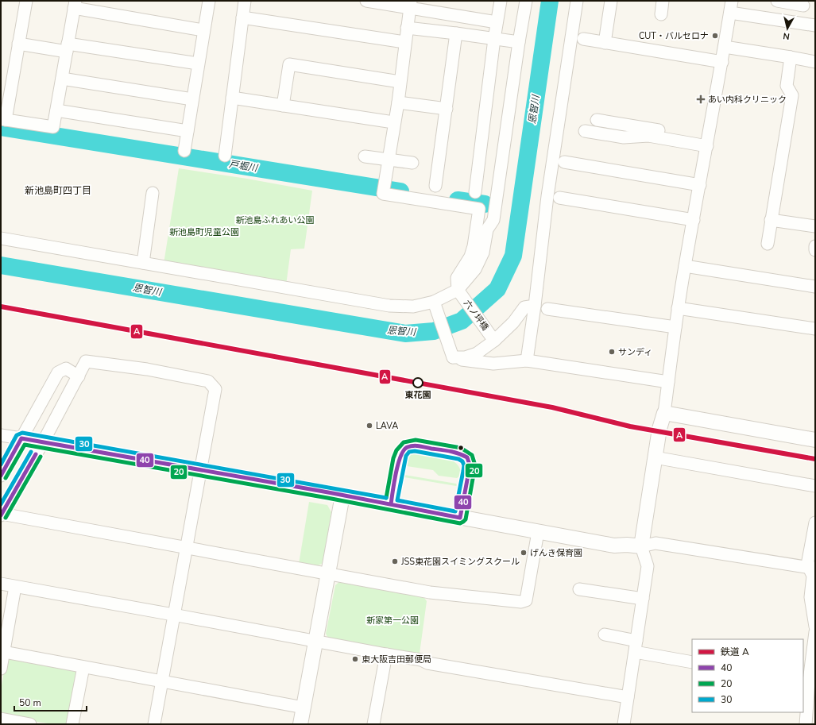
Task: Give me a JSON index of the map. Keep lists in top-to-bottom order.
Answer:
{
  "streets": {
    "street": ["六ノ坪橋"]
  },
  "districts": ["新池島町四丁目"],
  "water": ["恩智川", "戸堀川"],
  "parks": ["新池島ふれあい公園", "新池島町児童公園", "新家第一公園"],
  "places": {
    "other": [
      "CUT・バルセロナ",
      "サンディ",
      "東花園",
      "LAVA",
      "げんき保育園",
      "JSS東花園スイミングスクール",
      "東大阪吉田郵便局"
    ],
    "health": ["あい内科クリニック"]
  },
  "lines": [
    "rail line A",
    "transit line 30",
    "transit line 40",
    "transit line 20"
  ],
  "legend": [
    "鉄道 A",
    "40",
    "20",
    "30"
  ],
  "scale_bar": "50 m",
  "north": "bottom"
}
